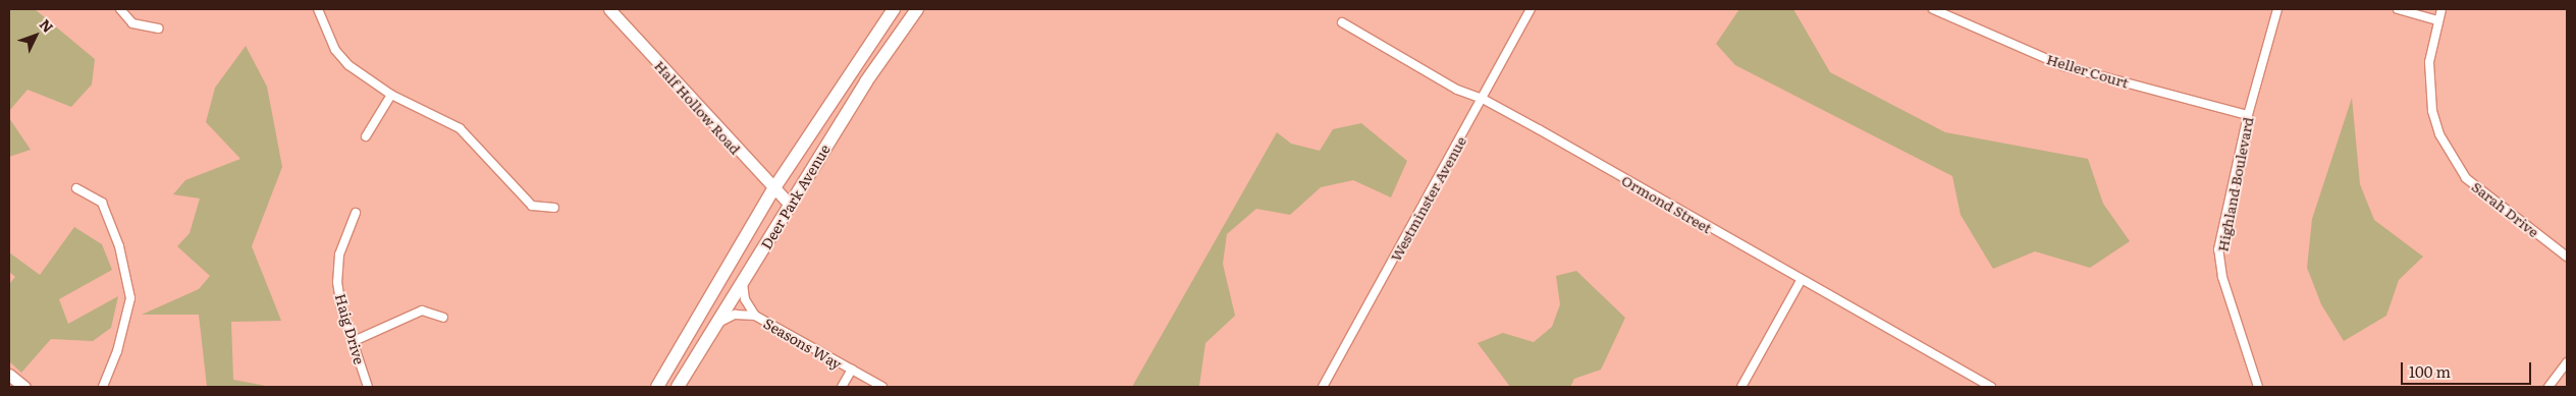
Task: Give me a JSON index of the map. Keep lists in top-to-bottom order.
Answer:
{
  "streets": {
    "main road": ["Deer Park Avenue"],
    "street": [
      "Heller Court",
      "Half Hollow Road",
      "Highland Boulevard",
      "Westminster Avenue",
      "Ormond Street",
      "Sarah Drive",
      "Haig Drive",
      "Seasons Way"
    ]
  },
  "crossings": [
    ["Heller Court", "Highland Boulevard"],
    ["Half Hollow Road", "Deer Park Avenue"],
    ["Westminster Avenue", "Ormond Street"]
  ],
  "scale_bar": "100 m",
  "north": "top right"
}
